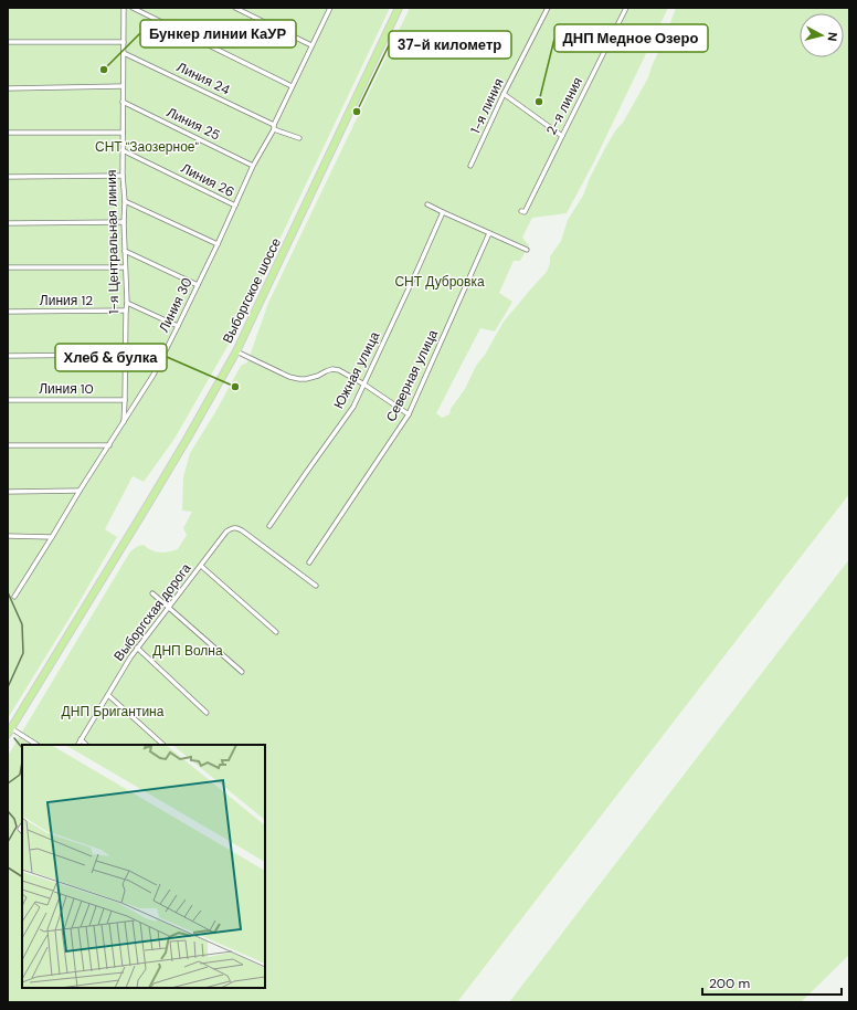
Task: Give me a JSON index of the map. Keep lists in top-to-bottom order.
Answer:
{
  "streets": {
    "main road": ["Выборгское шоссе"],
    "street": [
      "Линия 24",
      "1-я линия",
      "2-я линия",
      "Линия 25",
      "Линия 26",
      "1-я Центральная линия",
      "Линия 12",
      "Линия 30",
      "Южная улица",
      "Северная улица",
      "Линия 10",
      "Выборгская дорога"
    ]
  },
  "crossings": [
    ["Линия 24", "1-я Центральная линия"],
    ["Линия 24", "Линия 30"],
    ["Линия 25", "1-я Центральная линия"],
    ["Линия 25", "Линия 30"],
    ["Линия 26", "1-я Центральная линия"],
    ["Линия 26", "Линия 30"],
    ["1-я Центральная линия", "Линия 12"],
    ["1-я Центральная линия", "Линия 30"],
    ["1-я Центральная линия", "Линия 10"]
  ],
  "parks": [
    "СНТ \"Заозерное\"",
    "СНТ Дубровка",
    "ДНП Волна",
    "ДНП Бригантина"
  ],
  "places": [
    "Бункер линии КаУР",
    "ДНП Медное Озеро",
    "37-й километр",
    "Хлеб & булка"
  ],
  "scale_bar": "200 m",
  "north": "right"
}
